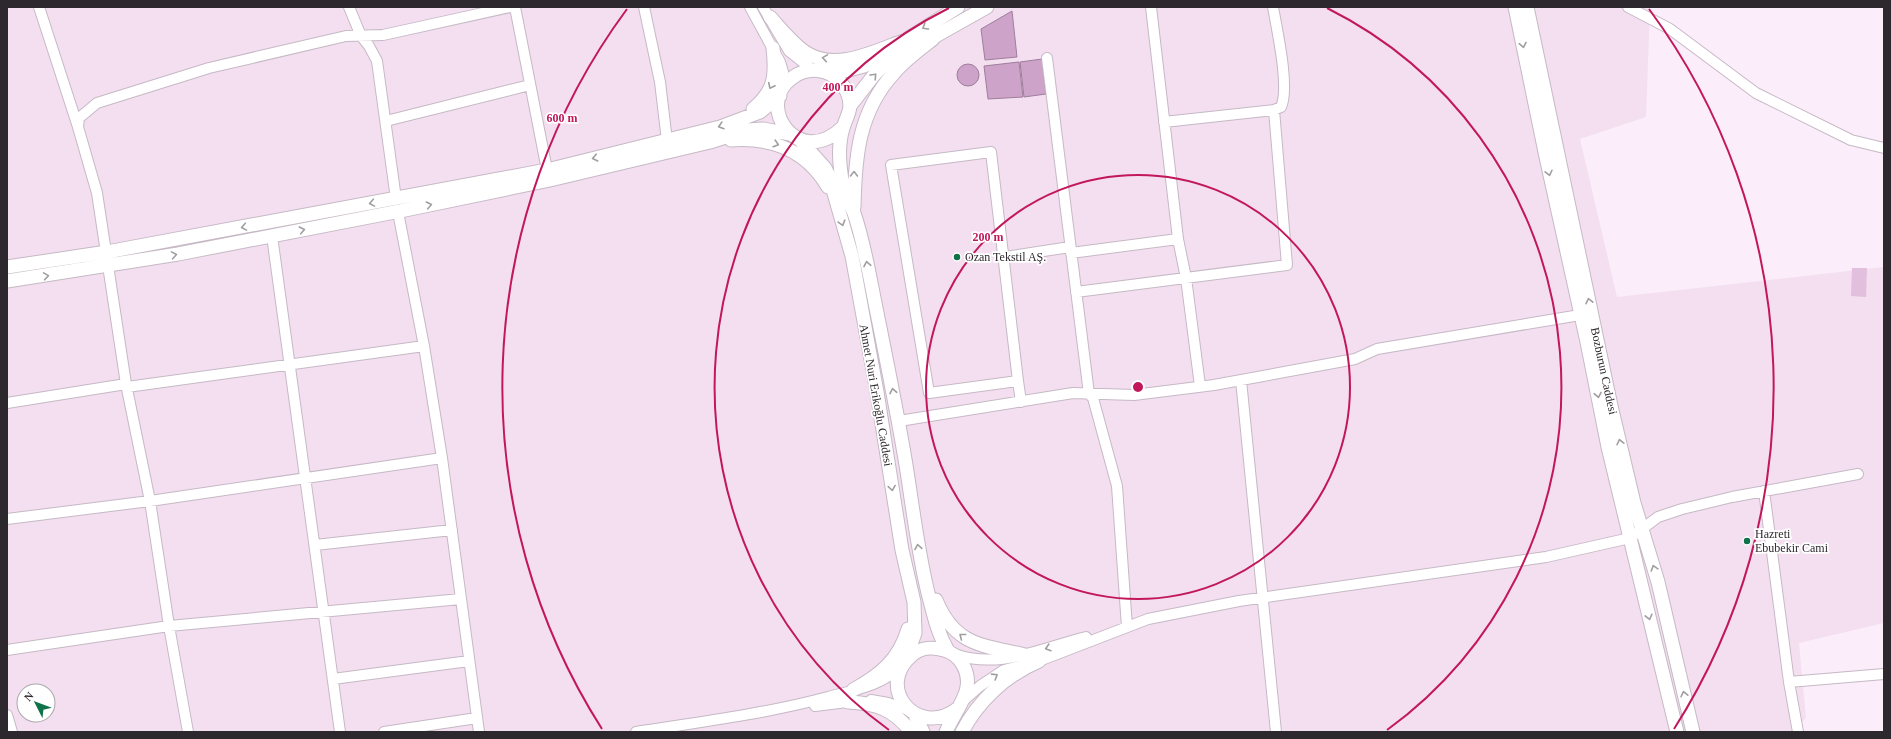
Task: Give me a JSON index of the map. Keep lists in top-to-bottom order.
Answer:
{
  "streets": {
    "main road": ["Bozburun Caddesi", "Ahmet Nuri Erikoğlu Caddesi"]
  },
  "places": ["Ozan Tekstil AŞ.", "Hazreti Ebubekir Cami"],
  "north": "top left",
  "rings": ["400 m", "600 m", "200 m"]
}
